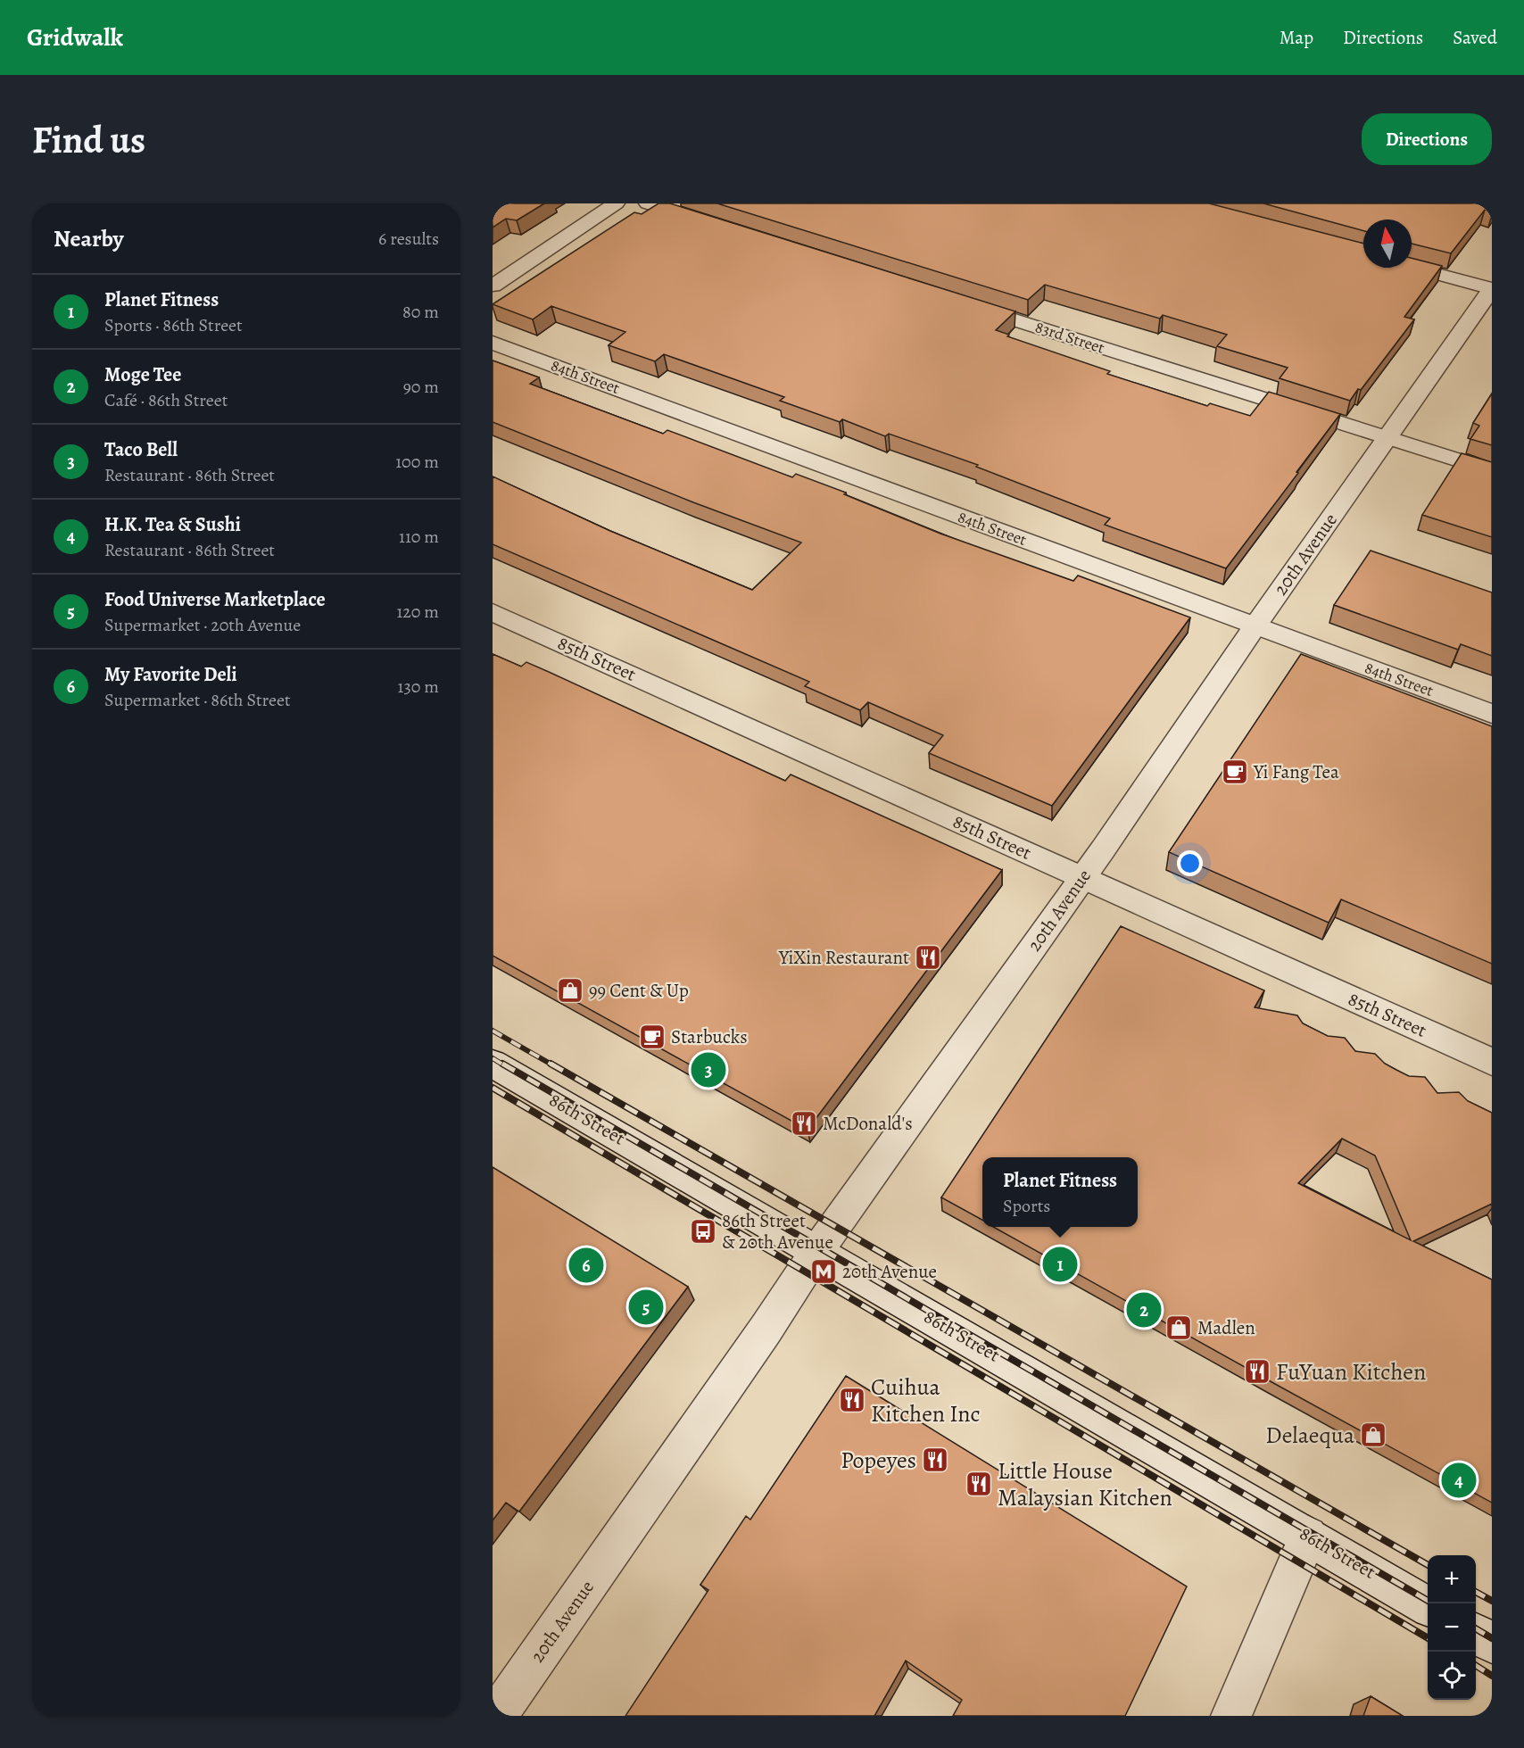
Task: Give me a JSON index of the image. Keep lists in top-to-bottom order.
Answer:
{
  "streets": {
    "street": [
      "83rd Street",
      "84th Street",
      "20th Avenue",
      "85th Street",
      "86th Street"
    ]
  },
  "crossings": [
    ["83rd Street", "20th Avenue"],
    ["84th Street", "20th Avenue"],
    ["20th Avenue", "85th Street"],
    ["20th Avenue", "86th Street"]
  ],
  "places": {
    "cafe": ["Yi Fang Tea", "Starbucks"],
    "restaurant": [
      "YiXin Restaurant",
      "McDonald's",
      "FuYuan Kitchen",
      "Cuihua Kitchen Inc",
      "Popeyes",
      "Little House Malaysian Kitchen"
    ],
    "shop": ["99 Cent & Up", "Madlen", "Delaequa"],
    "bus stop": ["86th Street & 20th Avenue"],
    "metro station": ["20th Avenue"]
  },
  "north": "top",
  "page": {
    "header": "Gridwalk",
    "nav": ["Map", "Directions", "Saved"],
    "buttons": "Directions",
    "title": "Find us",
    "heading": ["Nearby", "6 results"],
    "list": [
      {
        "mark": "1",
        "name": "Planet Fitness",
        "note": "Sports · 86th Street",
        "value": "80 m"
      },
      {
        "mark": "2",
        "name": "Moge Tee",
        "note": "Café · 86th Street",
        "value": "90 m"
      },
      {
        "mark": "3",
        "name": "Taco Bell",
        "note": "Restaurant · 86th Street",
        "value": "100 m"
      },
      {
        "mark": "4",
        "name": "H.K. Tea & Sushi",
        "note": "Restaurant · 86th Street",
        "value": "110 m"
      },
      {
        "mark": "5",
        "name": "Food Universe Marketplace",
        "note": "Supermarket · 20th Avenue",
        "value": "120 m"
      },
      {
        "mark": "6",
        "name": "My Favorite Deli",
        "note": "Supermarket · 86th Street",
        "value": "130 m"
      }
    ],
    "pins": [
      "3",
      "1",
      "6",
      "5",
      "2",
      "4"
    ],
    "popup": ["Planet Fitness", "Sports"],
    "map_buttons": ["+", "−"]
  }
}
